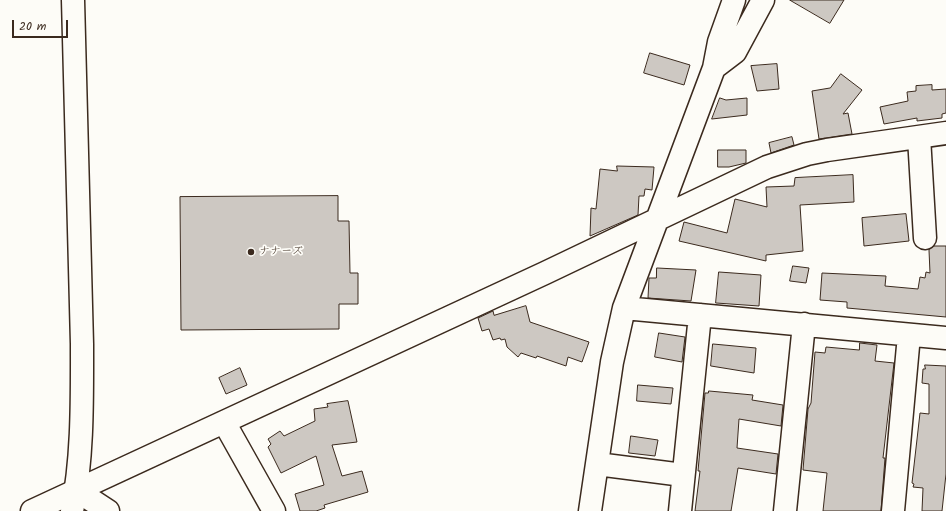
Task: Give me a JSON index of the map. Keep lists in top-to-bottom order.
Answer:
{
  "places": ["ナナーズ"],
  "scale_bar": "20 m"
}
